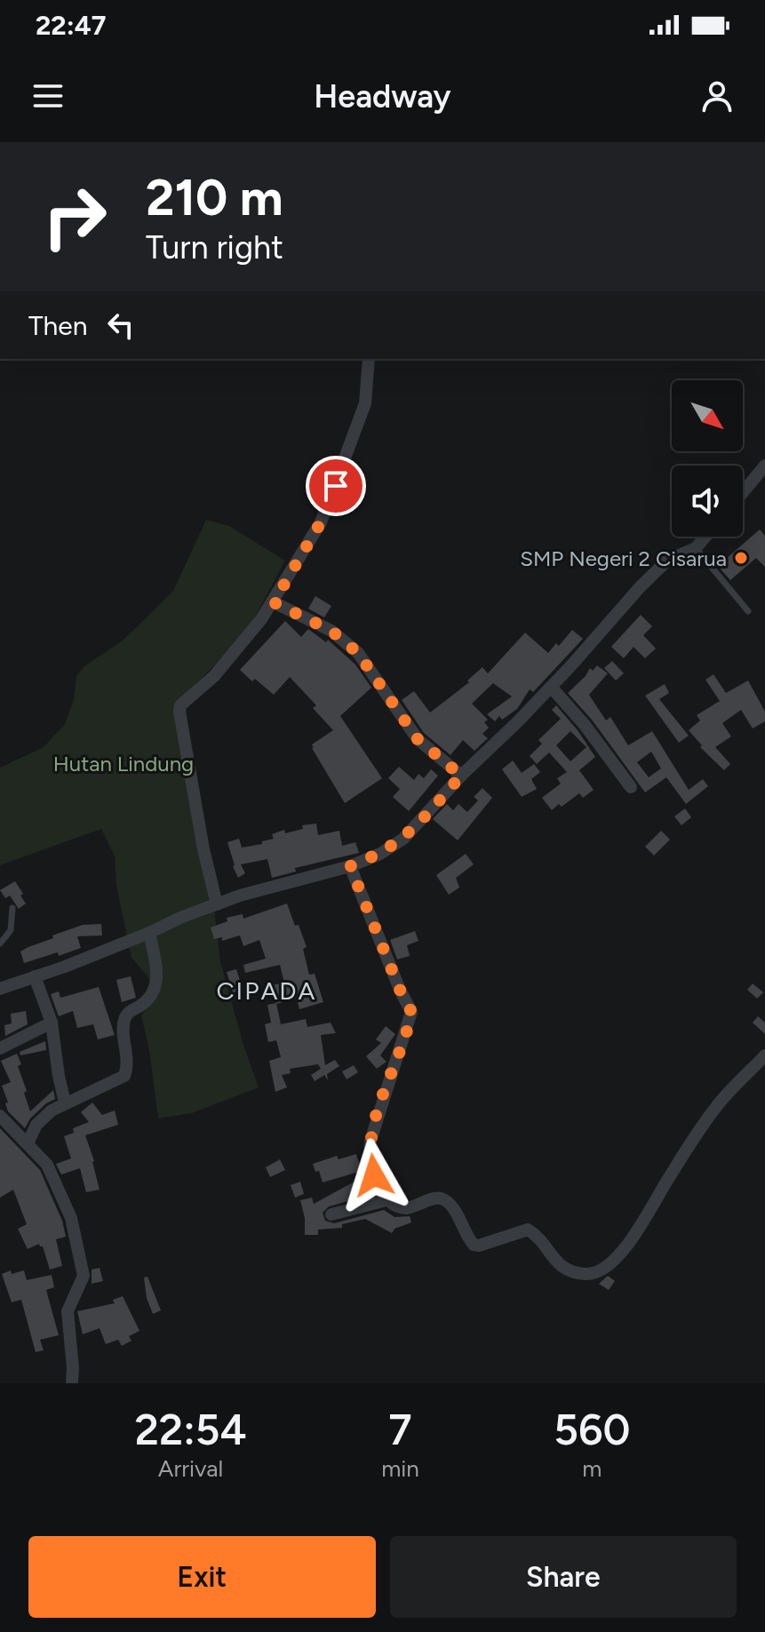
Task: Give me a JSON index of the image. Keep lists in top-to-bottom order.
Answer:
{
  "districts": ["CIPADA"],
  "parks": ["Hutan Lindung"],
  "places": ["SMP Negeri 2 Cisarua"],
  "north": "bottom right",
  "page": {
    "status": "22:47",
    "header": "Headway",
    "turn": ["210 m", "Turn right"],
    "then": "Then",
    "eta": [
      "22:54",
      "Arrival",
      "7",
      "min",
      "560",
      "m"
    ],
    "buttons": ["Exit", "Share"]
  }
}
